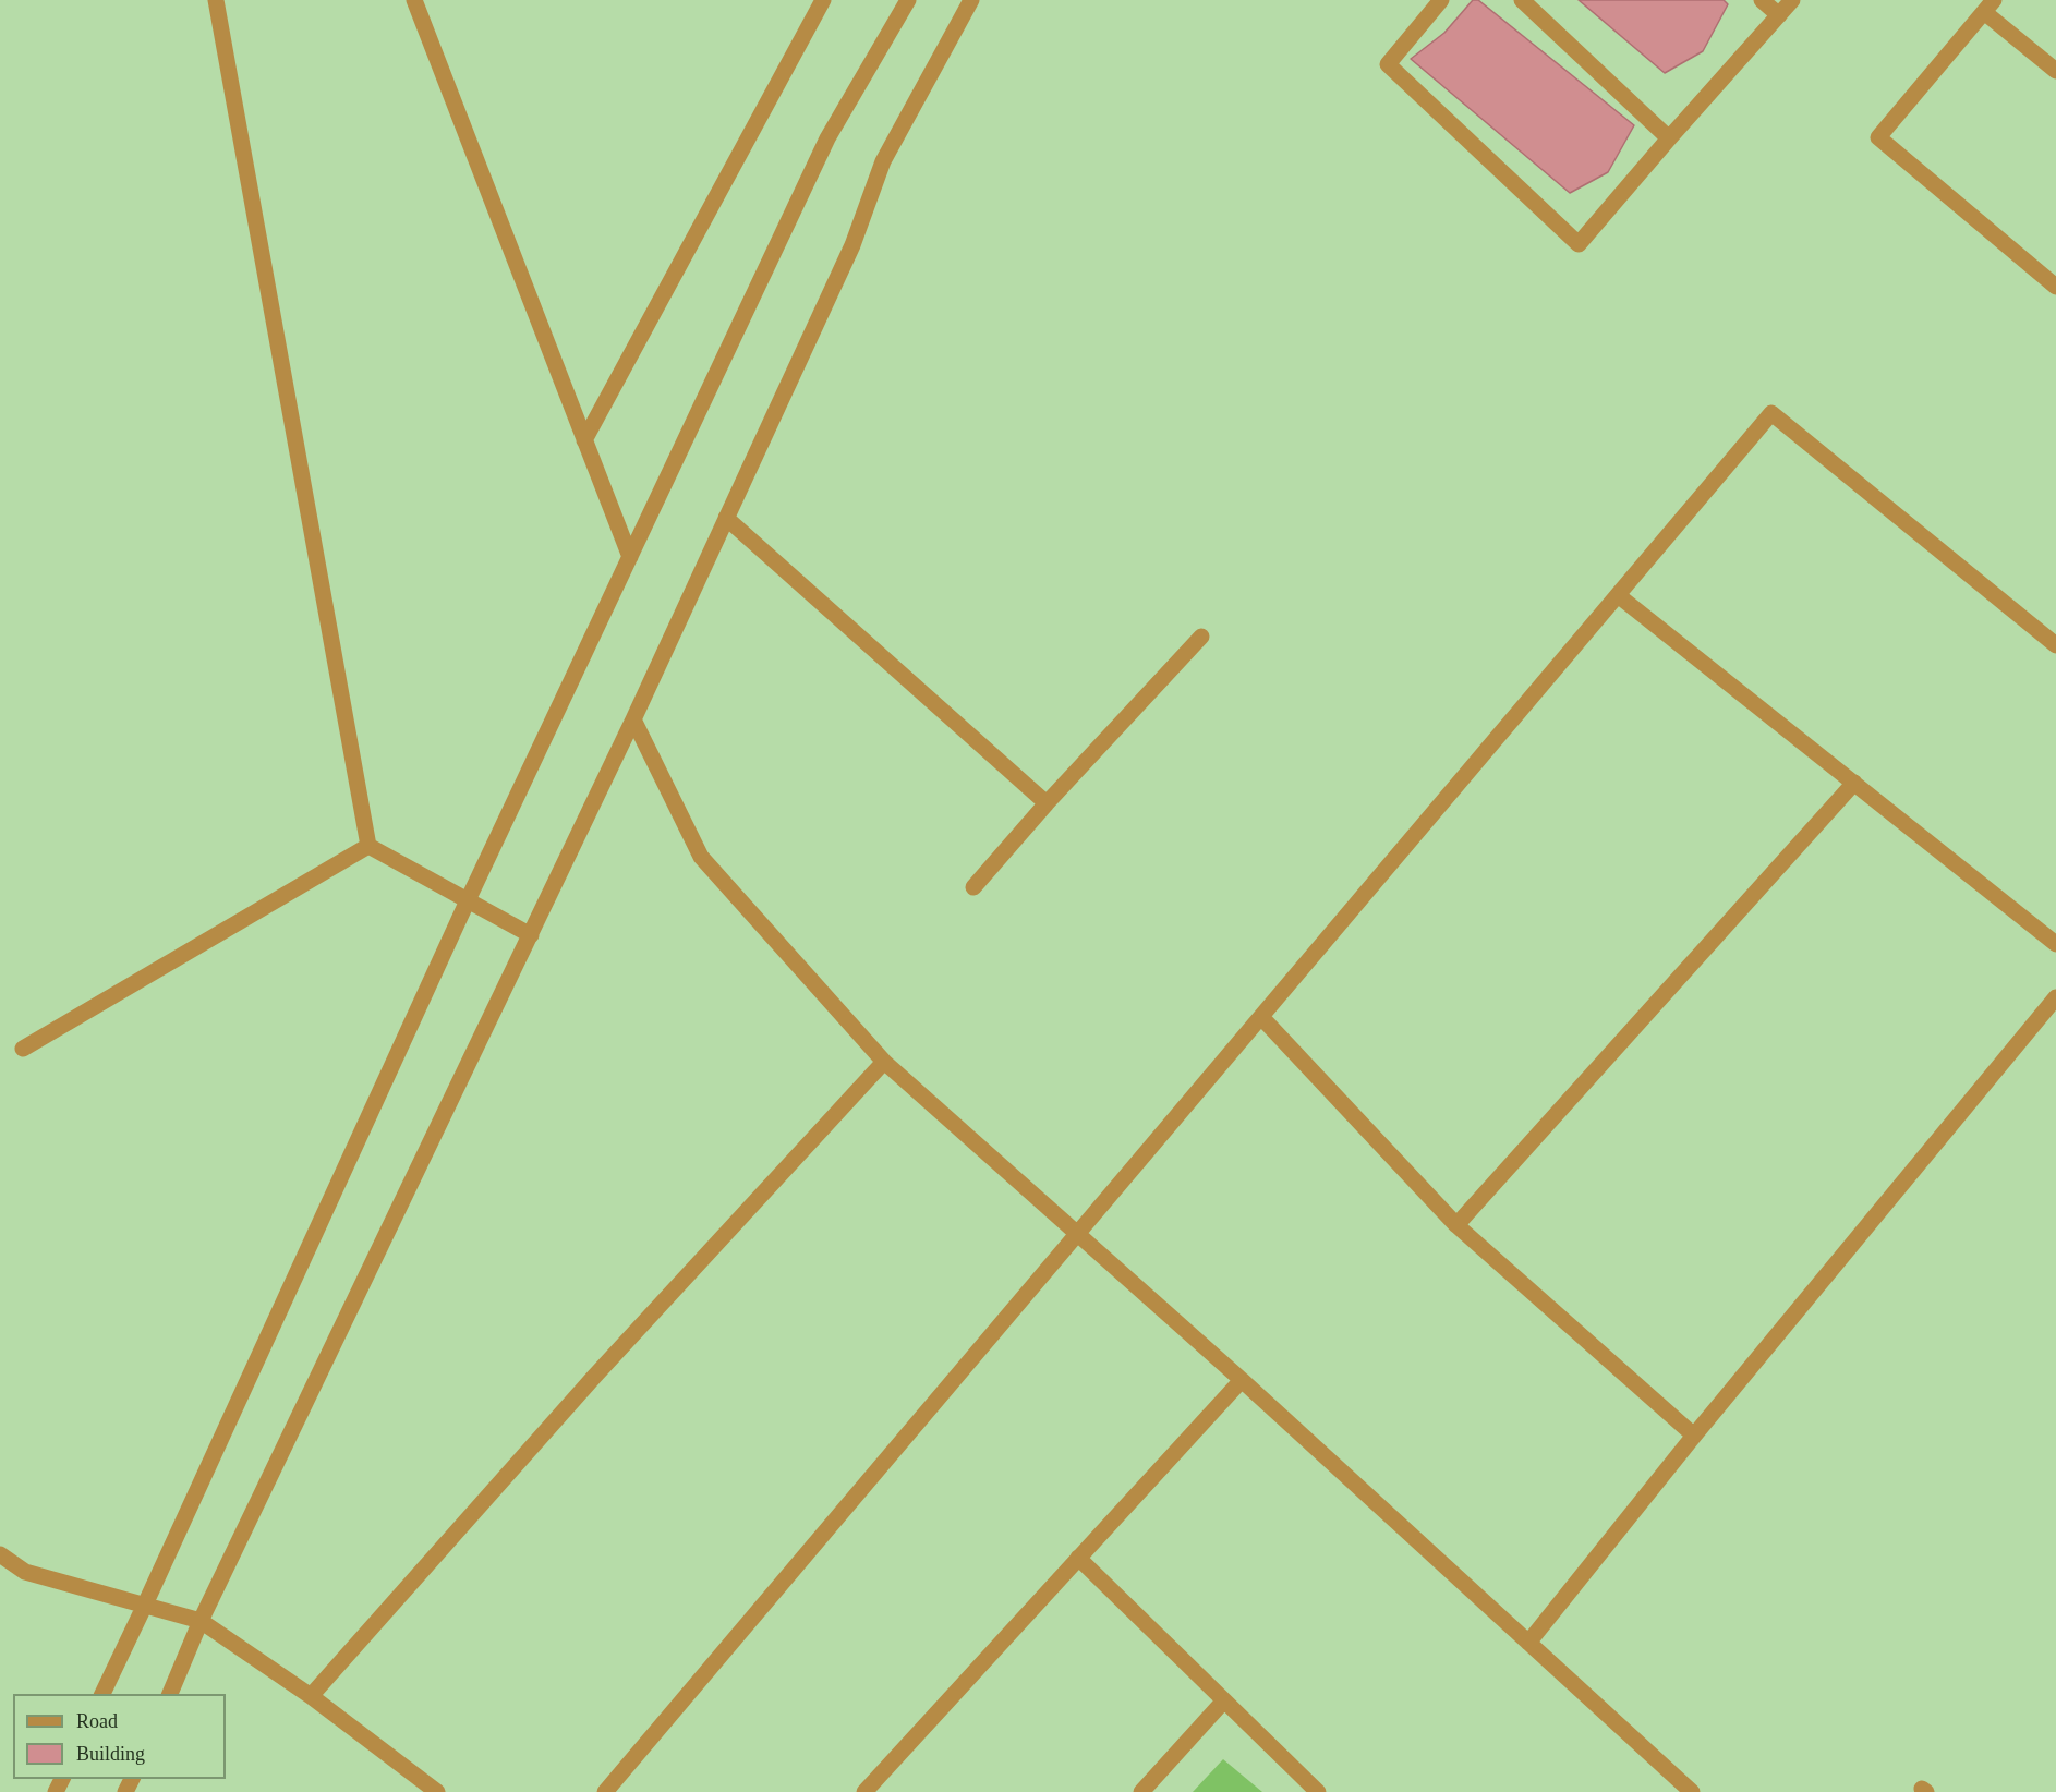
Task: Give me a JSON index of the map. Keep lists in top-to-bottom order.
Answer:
{
  "legend": ["Road", "Building"]
}
